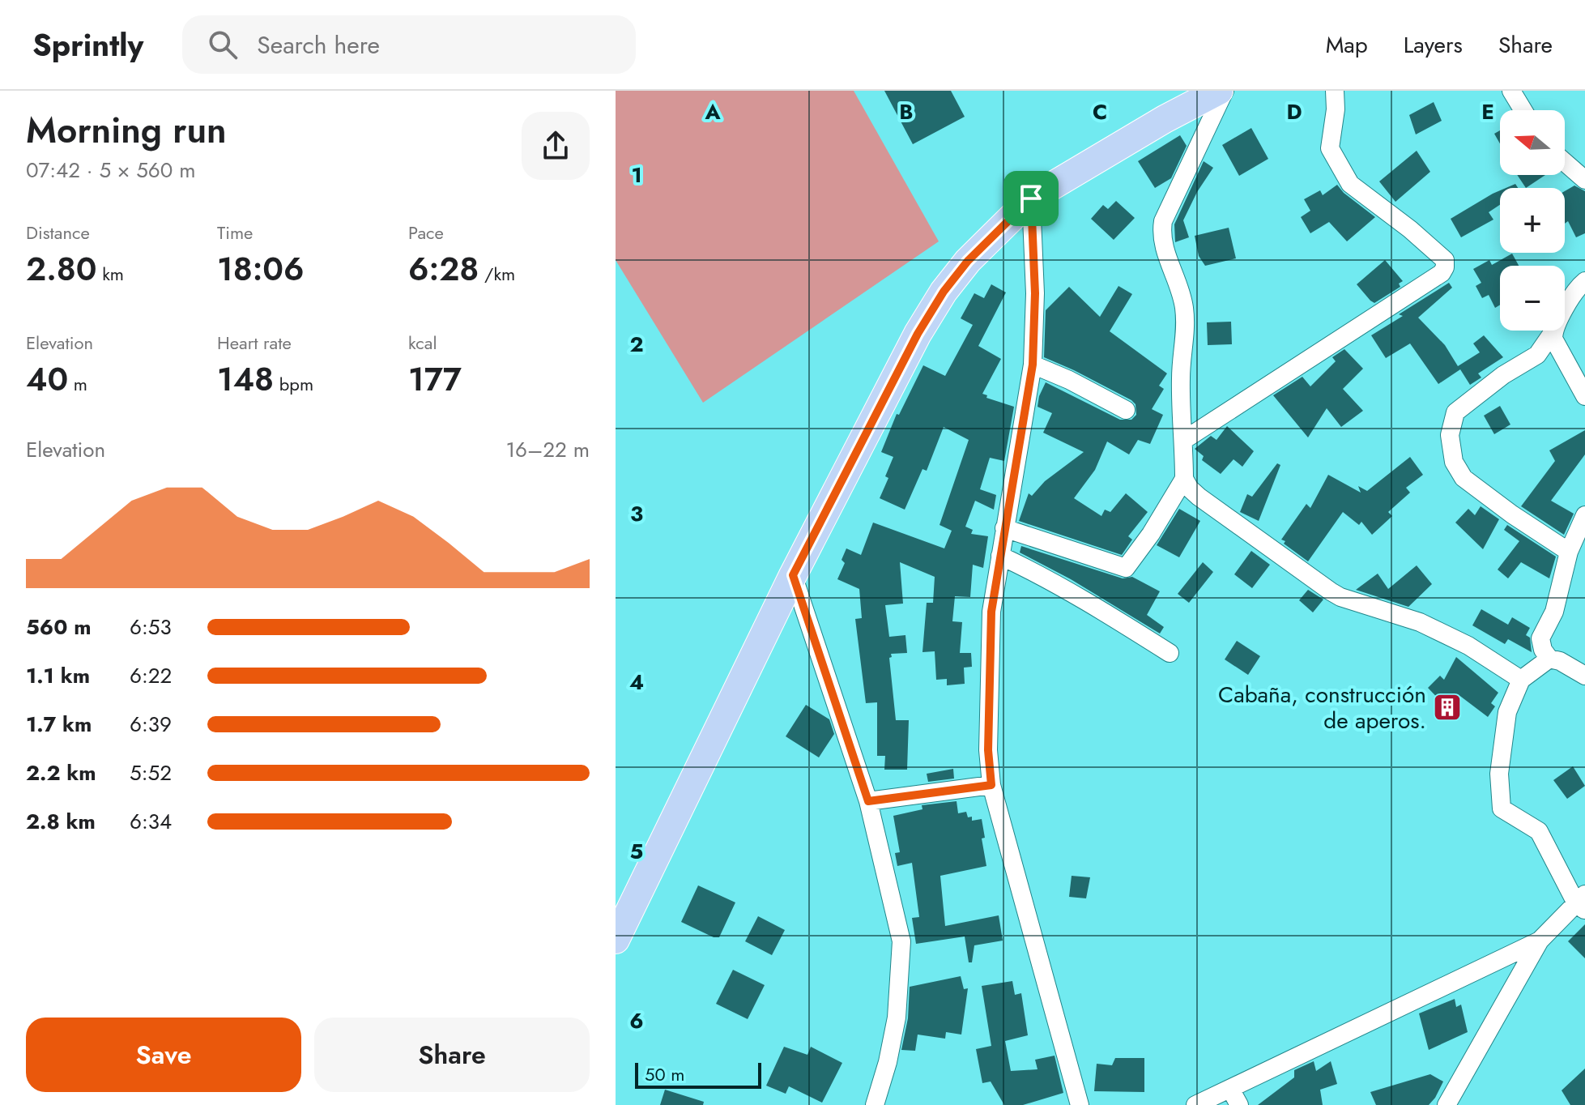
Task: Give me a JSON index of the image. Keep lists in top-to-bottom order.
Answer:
{
  "places": {
    "building": ["Cabaña, construcción de aperos."]
  },
  "scale_bar": "50 m",
  "north": "left",
  "page": {
    "header": "Sprintly",
    "search": "Search here",
    "nav": ["Map", "Layers", "Share"],
    "heading": ["Morning run", "07:42 · 5 × 560 m"],
    "map_buttons": ["+", "−"],
    "stats": [
      ["Distance", "2.80 km"],
      ["Time", "18:06"],
      ["Pace", "6:28 /km"],
      ["Elevation", "40 m"],
      ["Heart rate", "148 bpm"],
      ["kcal", "177"]
    ],
    "chart": ["Elevation", "16–22 m"],
    "list": [
      {
        "name": "560 m",
        "note": "6:53"
      },
      {
        "name": "1.1 km",
        "note": "6:22"
      },
      {
        "name": "1.7 km",
        "note": "6:39"
      },
      {
        "name": "2.2 km",
        "note": "5:52"
      },
      {
        "name": "2.8 km",
        "note": "6:34"
      }
    ],
    "buttons": ["Save", "Share"],
    "scale": "50 m"
  },
  "grid": {
    "columns": [
      "A",
      "B",
      "C",
      "D",
      "E"
    ],
    "rows": [
      "1",
      "2",
      "3",
      "4",
      "5",
      "6"
    ]
  }
}
